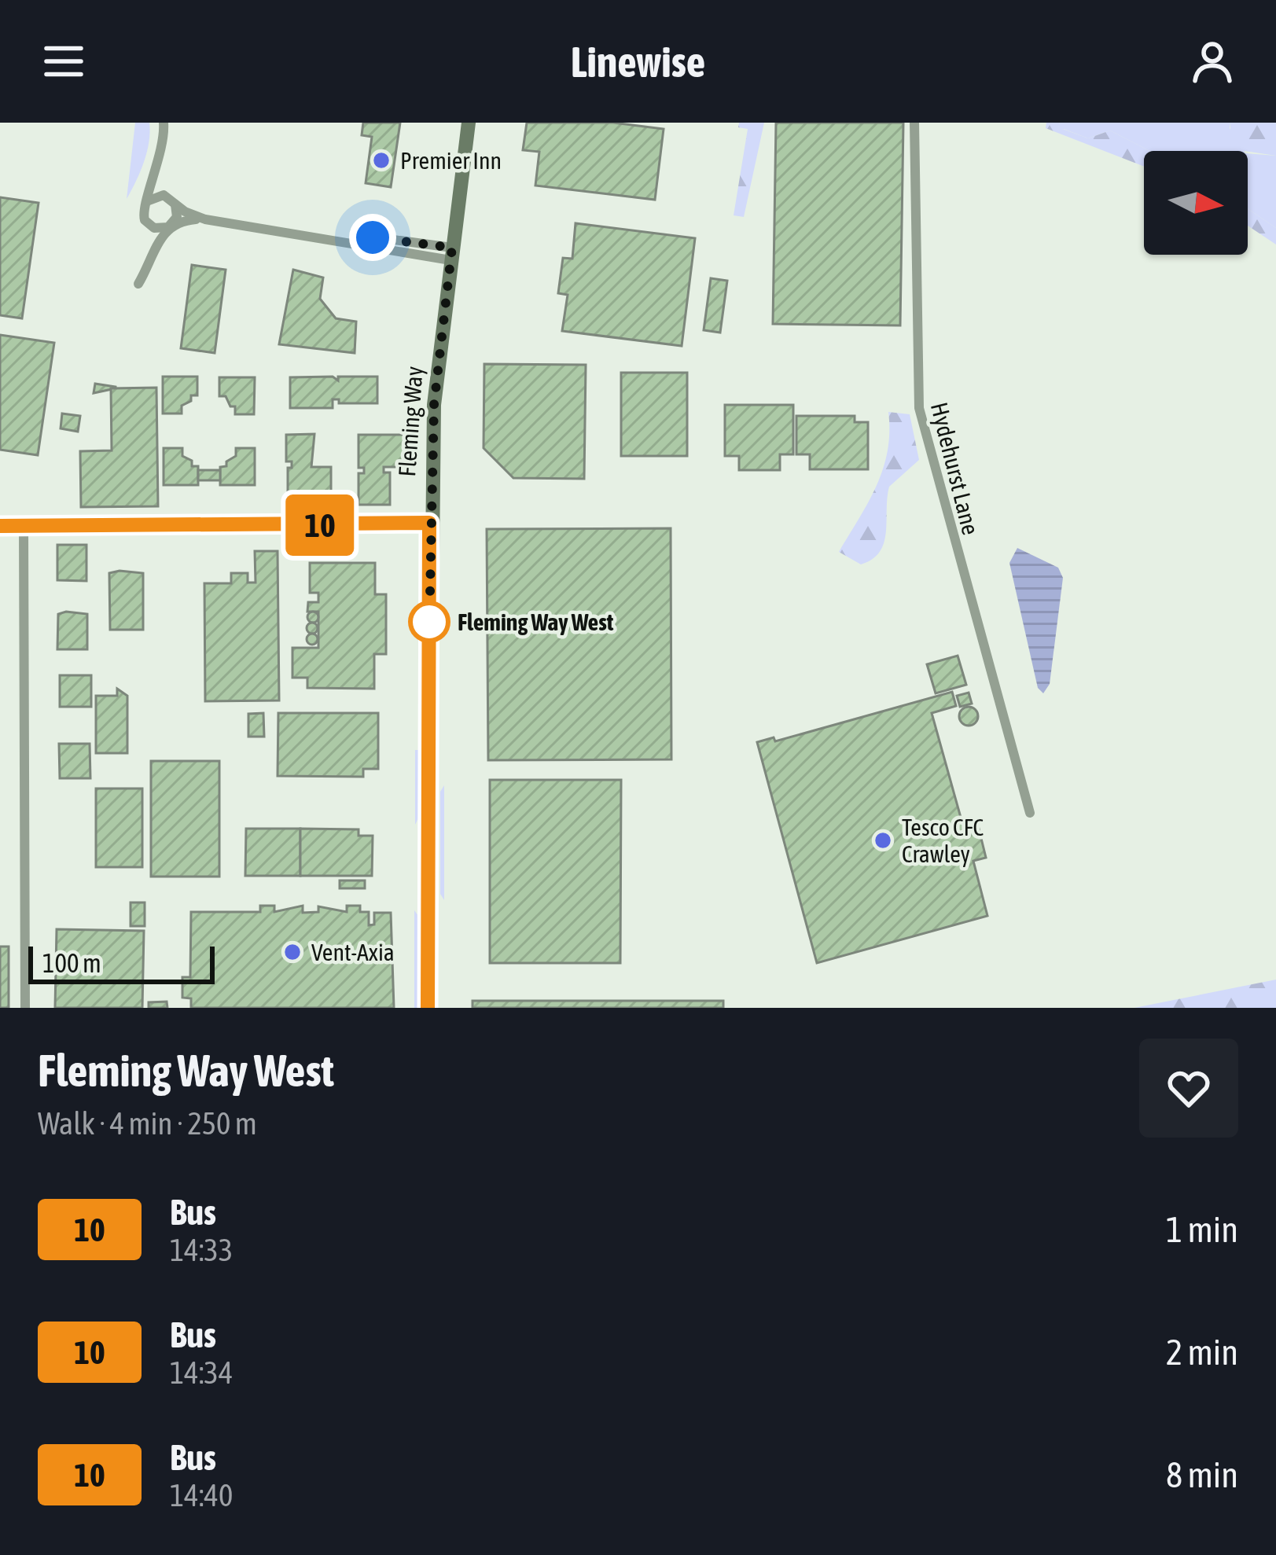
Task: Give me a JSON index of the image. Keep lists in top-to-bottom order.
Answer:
{
  "streets": {
    "street": ["Fleming Way", "Hydehurst Lane"]
  },
  "places": [
    "Premier Inn",
    "Fleming Way West",
    "Tesco CFC Crawley",
    "Vent-Axia"
  ],
  "lines": ["bus line 10"],
  "scale_bar": "100 m",
  "north": "right",
  "page": {
    "header": "Linewise",
    "on_map": "10",
    "scale": "100 m",
    "heading": ["Fleming Way West", "Walk · 4 min · 250 m"],
    "list": [
      {
        "mark": "10",
        "name": "Bus",
        "note": "14:33",
        "value": "1 min"
      },
      {
        "mark": "10",
        "name": "Bus",
        "note": "14:34",
        "value": "2 min"
      },
      {
        "mark": "10",
        "name": "Bus",
        "note": "14:40",
        "value": "8 min"
      }
    ]
  }
}
